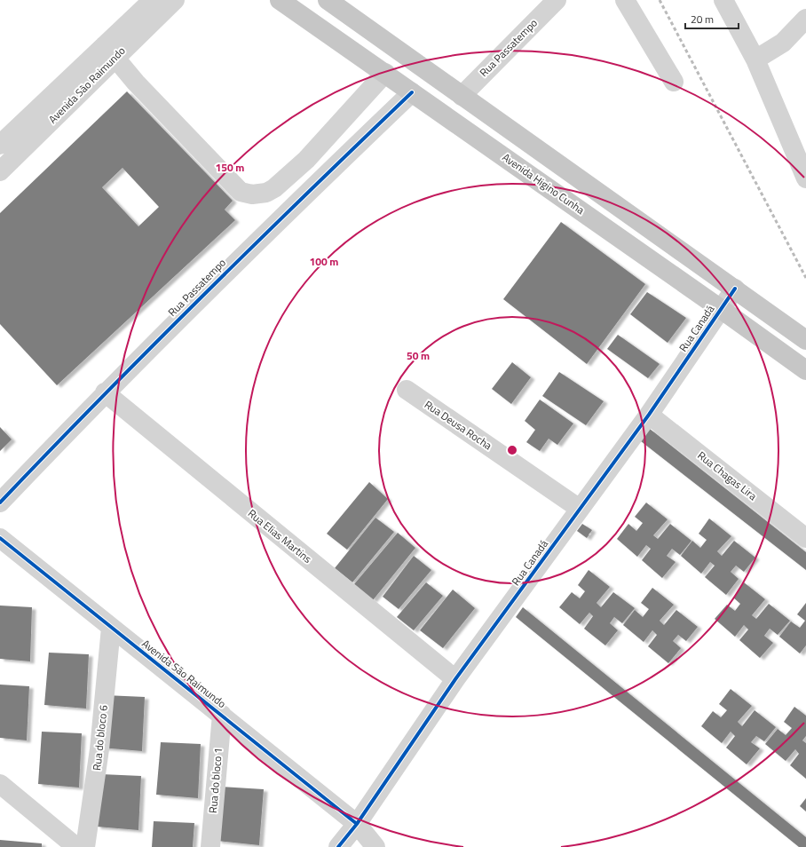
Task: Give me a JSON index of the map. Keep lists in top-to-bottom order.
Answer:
{
  "streets": {
    "main road": ["Avenida Higino Cunha"],
    "street": [
      "Rua Passatempo",
      "Avenida São Raimundo",
      "Rua Canadá",
      "Rua Deusa Rocha",
      "Rua Chagas Lira",
      "Rua Elias Martins",
      "Rua do bloco 6",
      "Rua do bloco 1"
    ]
  },
  "crossings": [
    ["Rua Passatempo", "Avenida Higino Cunha"],
    ["Rua Passatempo", "Rua Elias Martins"],
    ["Avenida São Raimundo", "Rua Canadá"],
    ["Avenida São Raimundo", "Rua do bloco 6"],
    ["Avenida São Raimundo", "Rua do bloco 1"],
    ["Avenida Higino Cunha", "Rua Canadá"],
    ["Rua Canadá", "Rua Deusa Rocha"],
    ["Rua Canadá", "Rua Chagas Lira"],
    ["Rua Canadá", "Rua Elias Martins"]
  ],
  "scale_bar": "20 m",
  "rings": ["150 m", "100 m", "50 m"]
}
